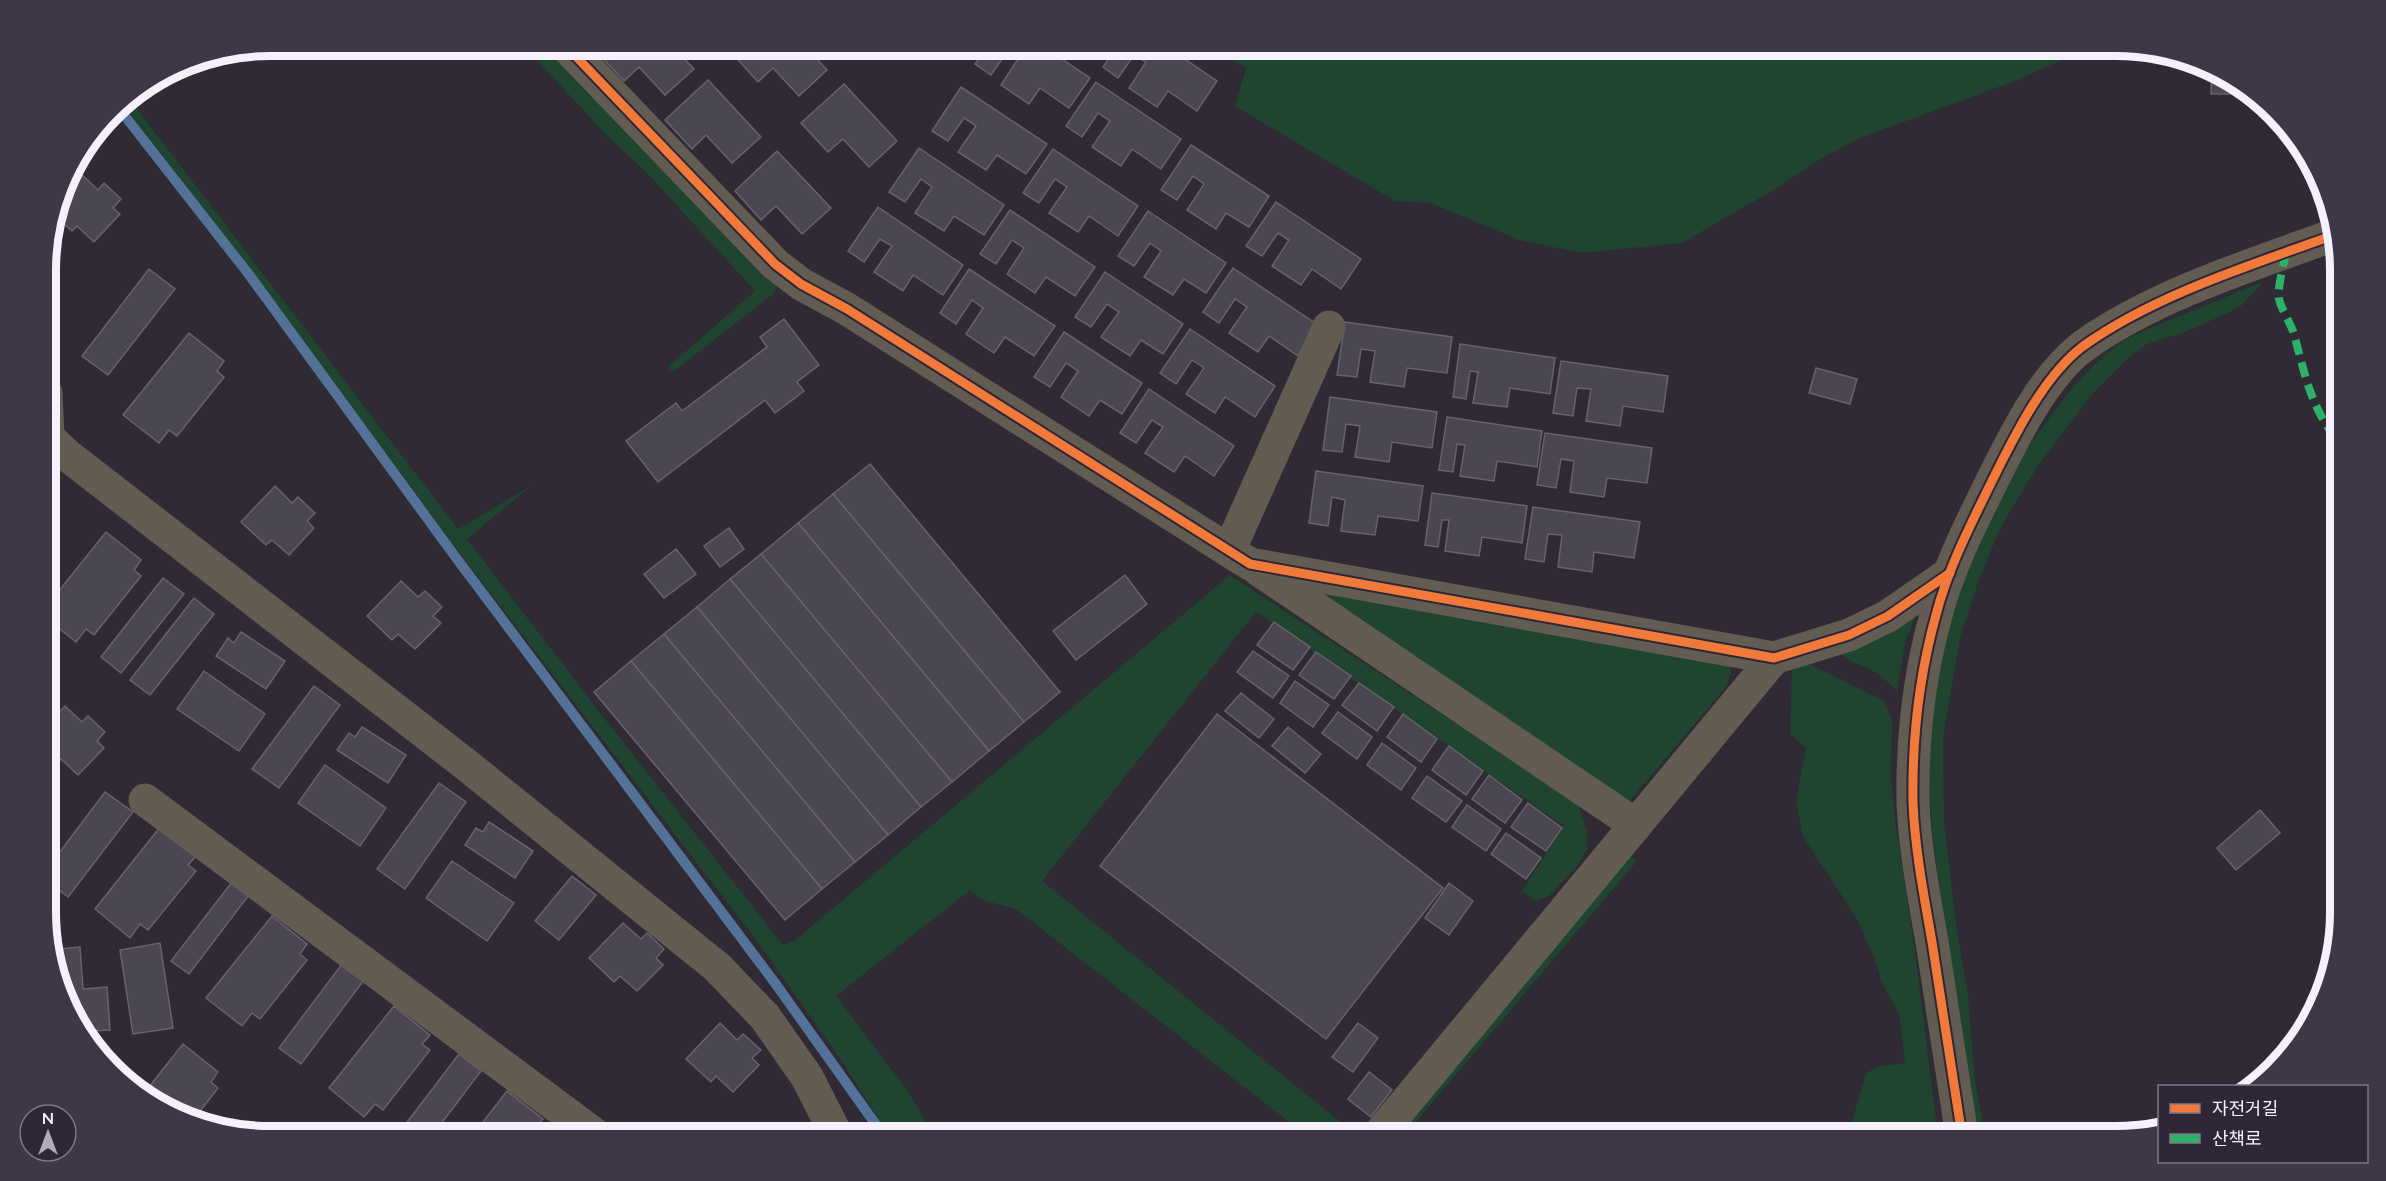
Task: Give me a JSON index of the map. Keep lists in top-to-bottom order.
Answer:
{
  "legend": ["자전거길", "산책로"],
  "north": "top"
}
